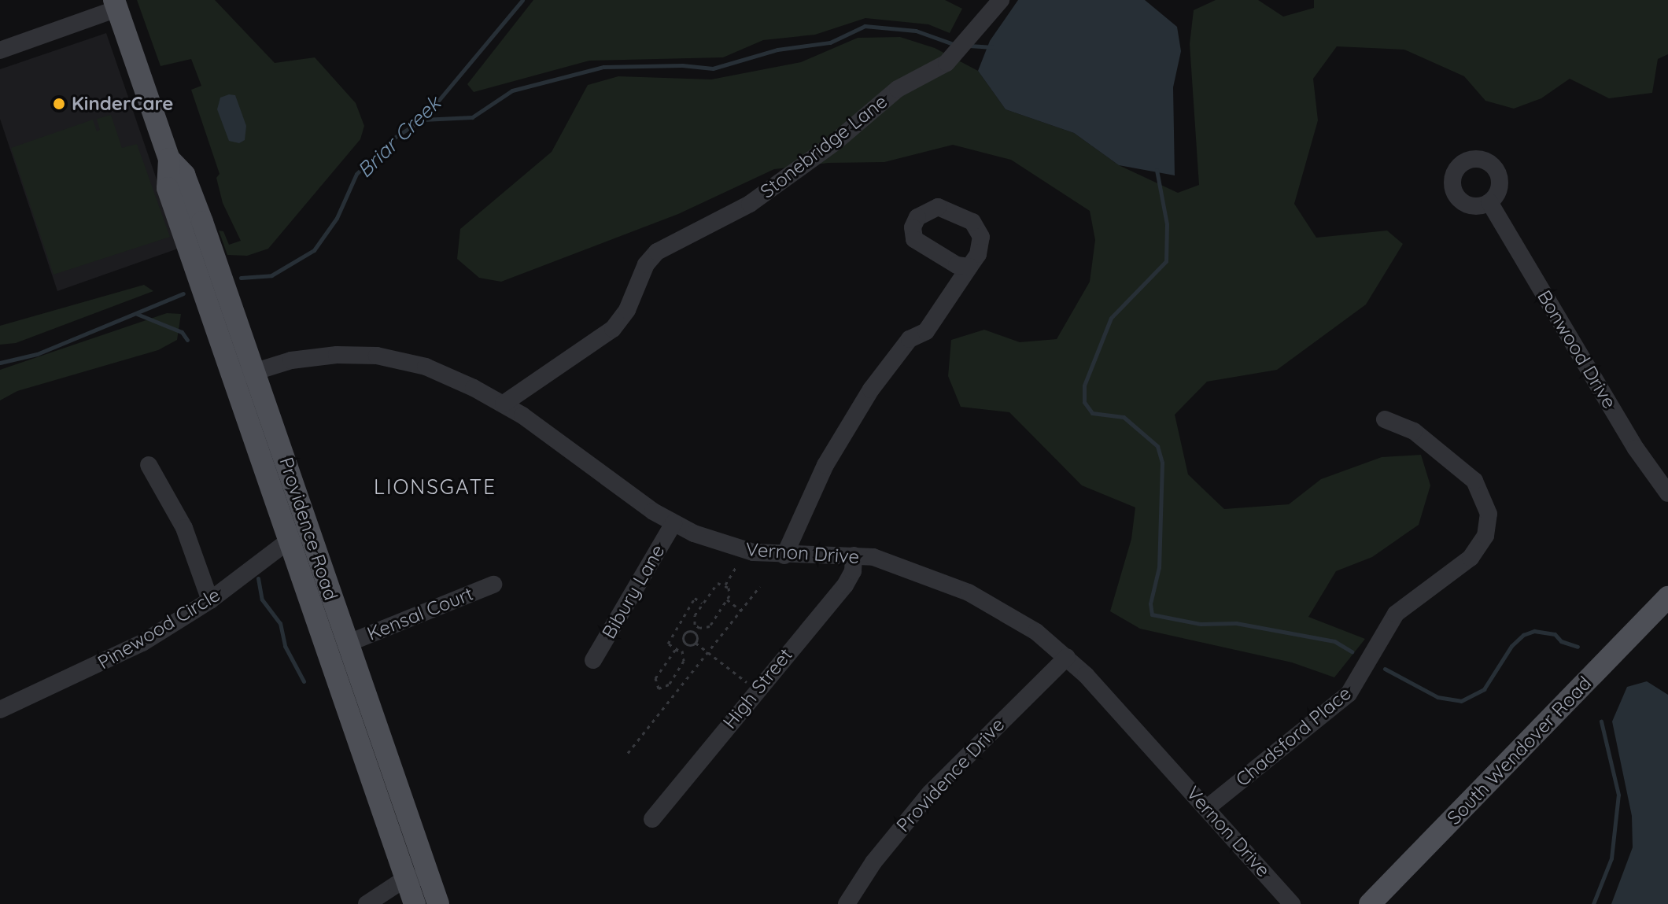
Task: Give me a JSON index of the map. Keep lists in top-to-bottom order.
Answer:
{
  "streets": {
    "main road": ["Providence Road", "South Wendover Road"],
    "street": [
      "Stonebridge Lane",
      "Bonwood Drive",
      "Vernon Drive",
      "Bibury Lane",
      "Kensal Court",
      "Pinewood Circle",
      "High Street",
      "Chadsford Place",
      "Providence Drive"
    ]
  },
  "crossings": [
    ["Stonebridge Lane", "Vernon Drive"],
    ["Providence Road", "Vernon Drive"],
    ["Providence Road", "Kensal Court"],
    ["Providence Road", "Pinewood Circle"],
    ["Vernon Drive", "Bibury Lane"],
    ["Vernon Drive", "High Street"],
    ["Vernon Drive", "Chadsford Place"],
    ["Vernon Drive", "Providence Drive"]
  ],
  "districts": ["LIONSGATE"],
  "water": ["Briar Creek"],
  "places": ["KinderCare"]
}
